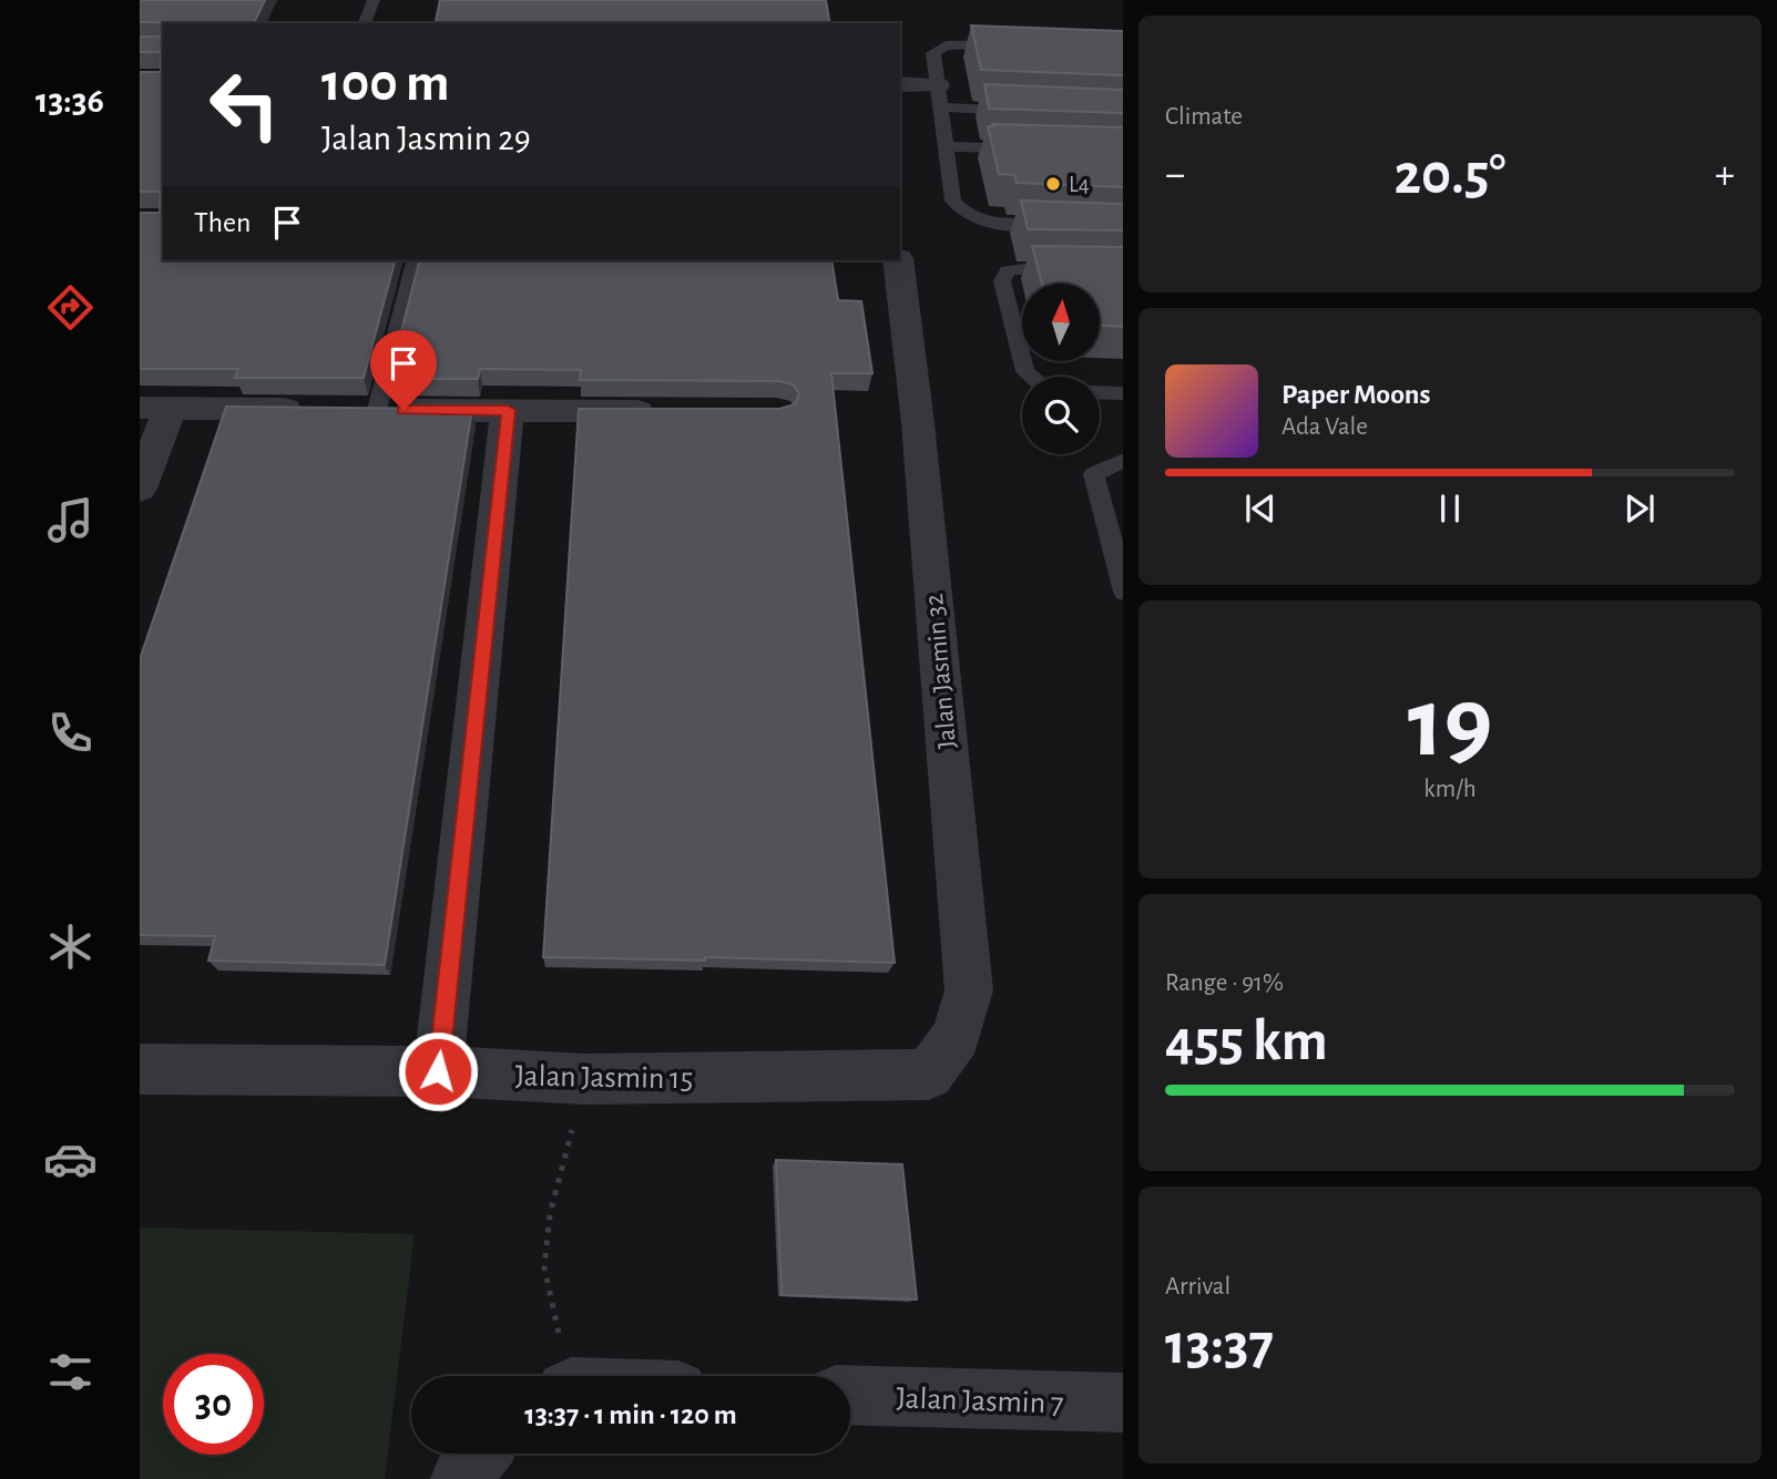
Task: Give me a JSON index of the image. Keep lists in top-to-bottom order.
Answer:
{
  "streets": {
    "street": ["Jalan Jasmin 32", "Jalan Jasmin 15", "Jalan Jasmin 7"]
  },
  "crossings": [
    ["Jalan Jasmin 32", "Jalan Jasmin 15"]
  ],
  "places": ["L4"],
  "north": "top",
  "page": {
    "tabs": "13:36",
    "tile": [
      "Climate",
      ["19", "km/h"],
      ["Range · 91%", "455 km"],
      ["Arrival", "13:37"]
    ],
    "turn": ["100 m", "Jalan Jasmin 29"],
    "heat": ["−", "20.5°", "+"],
    "then": "Then",
    "song": ["Paper Moons", "Ada Vale"],
    "limit": "30",
    "trip": "13:37 · 1 min · 120 m"
  }
}
